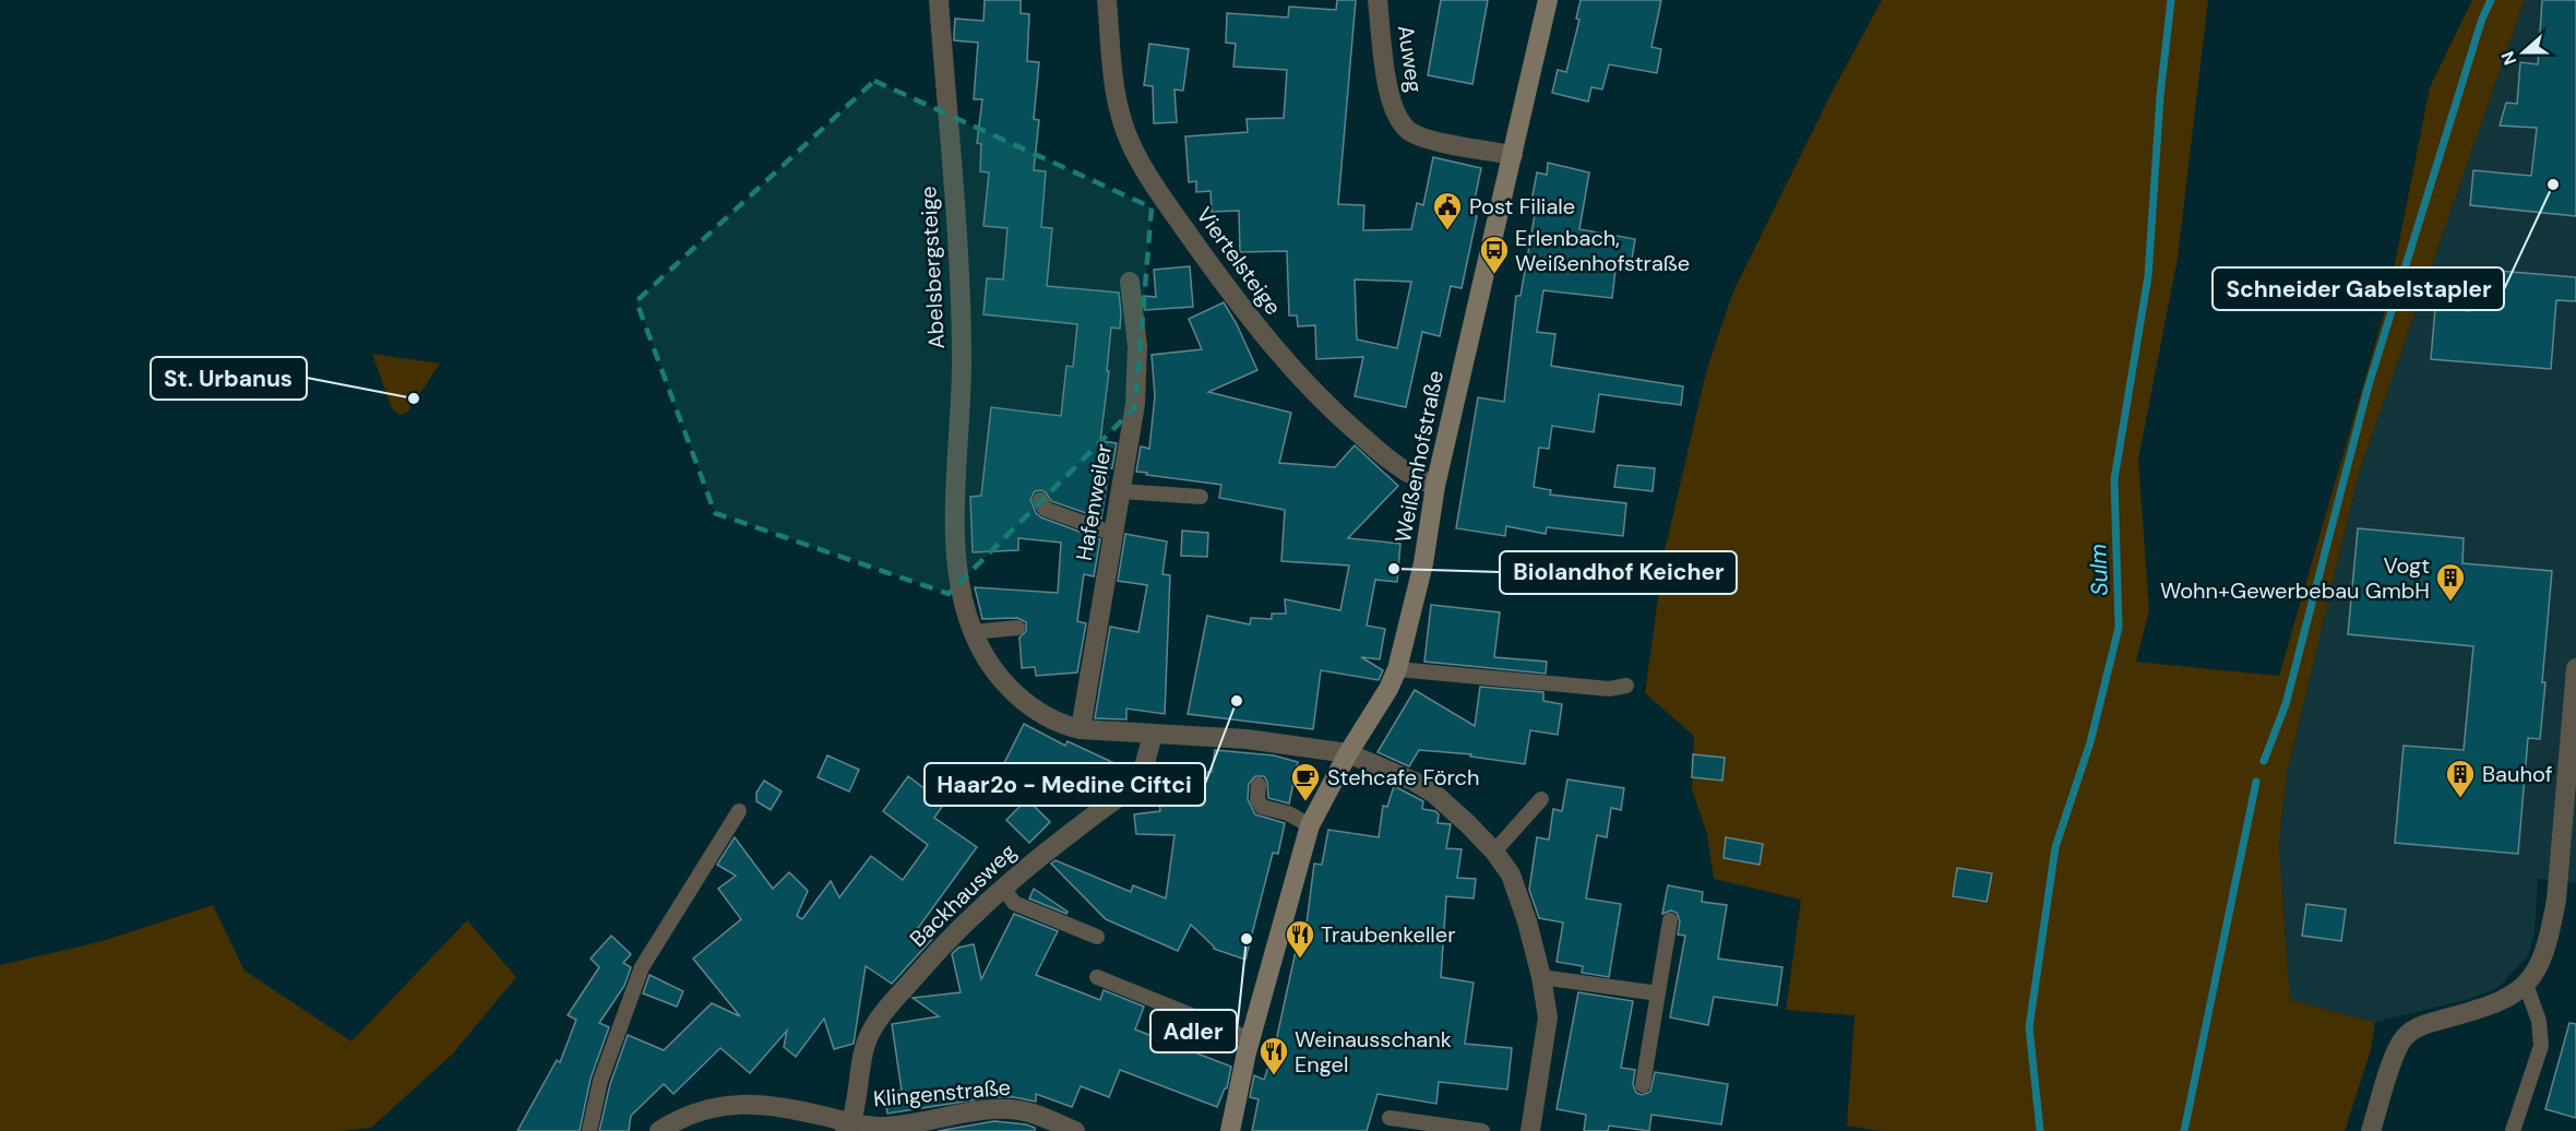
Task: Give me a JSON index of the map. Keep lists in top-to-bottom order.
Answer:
{
  "streets": {
    "street": [
      "Auweg",
      "Viertelsteige",
      "Abelsbergsteige",
      "Weißenhofstraße",
      "Hafenweiler",
      "Backhausweg",
      "Klingenstraße"
    ]
  },
  "crossings": [
    ["Auweg", "Weißenhofstraße"],
    ["Viertelsteige", "Weißenhofstraße"],
    ["Backhausweg", "Klingenstraße"]
  ],
  "water": ["Sulm"],
  "places": {
    "other": [
      "Schneider Gabelstapler",
      "St. Urbanus",
      "Biolandhof Keicher",
      "Haar2o - Medine Ciftci",
      "Adler"
    ],
    "public building": ["Post Filiale"],
    "bus stop": ["Erlenbach, Weißenhofstraße"],
    "building": ["Vogt Wohn+Gewerbebau GmbH", "Bauhof"],
    "cafe": ["Stehcafe Förch"],
    "restaurant": ["Traubenkeller", "Weinausschank Engel"]
  },
  "north": "left"
}
